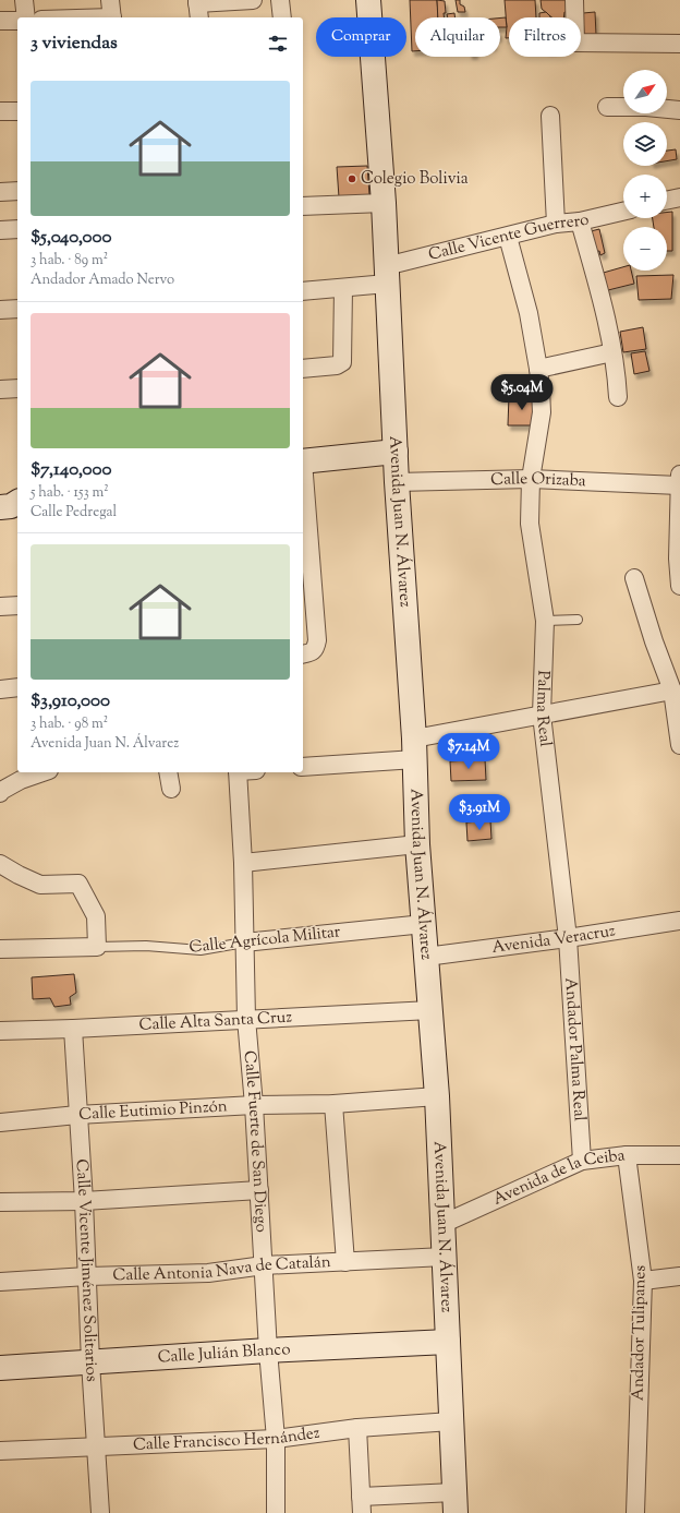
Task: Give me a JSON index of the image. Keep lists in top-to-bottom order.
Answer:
{
  "streets": {
    "main road": ["Avenida Juan N. Álvarez", "Calle Julián Blanco"],
    "street": [
      "Calle Vicente Guerrero",
      "Calle Orizaba",
      "Palma Real",
      "Avenida Veracruz",
      "Calle Agrícola Militar",
      "Calle Alta Santa Cruz",
      "Andador Palma Real",
      "Calle Eutimio Pinzón",
      "Calle Fuerte de San Diego",
      "Avenida de la Ceiba",
      "Calle Antonia Nava de Catalán",
      "Calle Vicente Jiménez Solitarios",
      "Andador Tulipanes",
      "Calle Francisco Hernández"
    ]
  },
  "crossings": [
    ["Calle Vicente Guerrero", "Avenida Juan N. Álvarez"],
    ["Calle Vicente Guerrero", "Palma Real"],
    ["Calle Orizaba", "Avenida Juan N. Álvarez"],
    ["Calle Orizaba", "Palma Real"],
    ["Avenida Juan N. Álvarez", "Avenida Veracruz"],
    ["Avenida Juan N. Álvarez", "Calle Agrícola Militar"],
    ["Avenida Juan N. Álvarez", "Calle Alta Santa Cruz"],
    ["Avenida Juan N. Álvarez", "Calle Eutimio Pinzón"],
    ["Avenida Juan N. Álvarez", "Avenida de la Ceiba"],
    ["Avenida Juan N. Álvarez", "Calle Antonia Nava de Catalán"],
    ["Avenida Juan N. Álvarez", "Calle Julián Blanco"],
    ["Avenida Juan N. Álvarez", "Calle Francisco Hernández"],
    ["Palma Real", "Avenida Veracruz"],
    ["Palma Real", "Andador Palma Real"],
    ["Avenida Veracruz", "Andador Palma Real"],
    ["Calle Agrícola Militar", "Calle Fuerte de San Diego"],
    ["Calle Alta Santa Cruz", "Calle Fuerte de San Diego"],
    ["Calle Alta Santa Cruz", "Calle Vicente Jiménez Solitarios"],
    ["Andador Palma Real", "Avenida de la Ceiba"],
    ["Calle Eutimio Pinzón", "Calle Fuerte de San Diego"],
    ["Calle Eutimio Pinzón", "Calle Vicente Jiménez Solitarios"],
    ["Calle Fuerte de San Diego", "Calle Antonia Nava de Catalán"],
    ["Calle Fuerte de San Diego", "Calle Julián Blanco"],
    ["Calle Fuerte de San Diego", "Calle Francisco Hernández"],
    ["Avenida de la Ceiba", "Andador Tulipanes"],
    ["Calle Antonia Nava de Catalán", "Calle Vicente Jiménez Solitarios"],
    ["Calle Vicente Jiménez Solitarios", "Calle Julián Blanco"],
    ["Calle Vicente Jiménez Solitarios", "Calle Francisco Hernández"]
  ],
  "places": ["Colegio Bolivia"],
  "north": "top right",
  "page": {
    "chip": ["Comprar", "Alquilar", "Filtros"],
    "heading": "3 viviendas",
    "map_buttons": ["+", "−"],
    "list": [
      {
        "name": "$5,040,000",
        "note": "3 hab. · 89 m² · Andador Amado Nervo"
      },
      {
        "name": "$7,140,000",
        "note": "5 hab. · 153 m² · Calle Pedregal"
      },
      {
        "name": "$3,910,000",
        "note": "3 hab. · 98 m² · Avenida Juan N. Álvarez"
      }
    ],
    "price": ["$5.04M", "$7.14M", "$3.91M"]
  }
}
